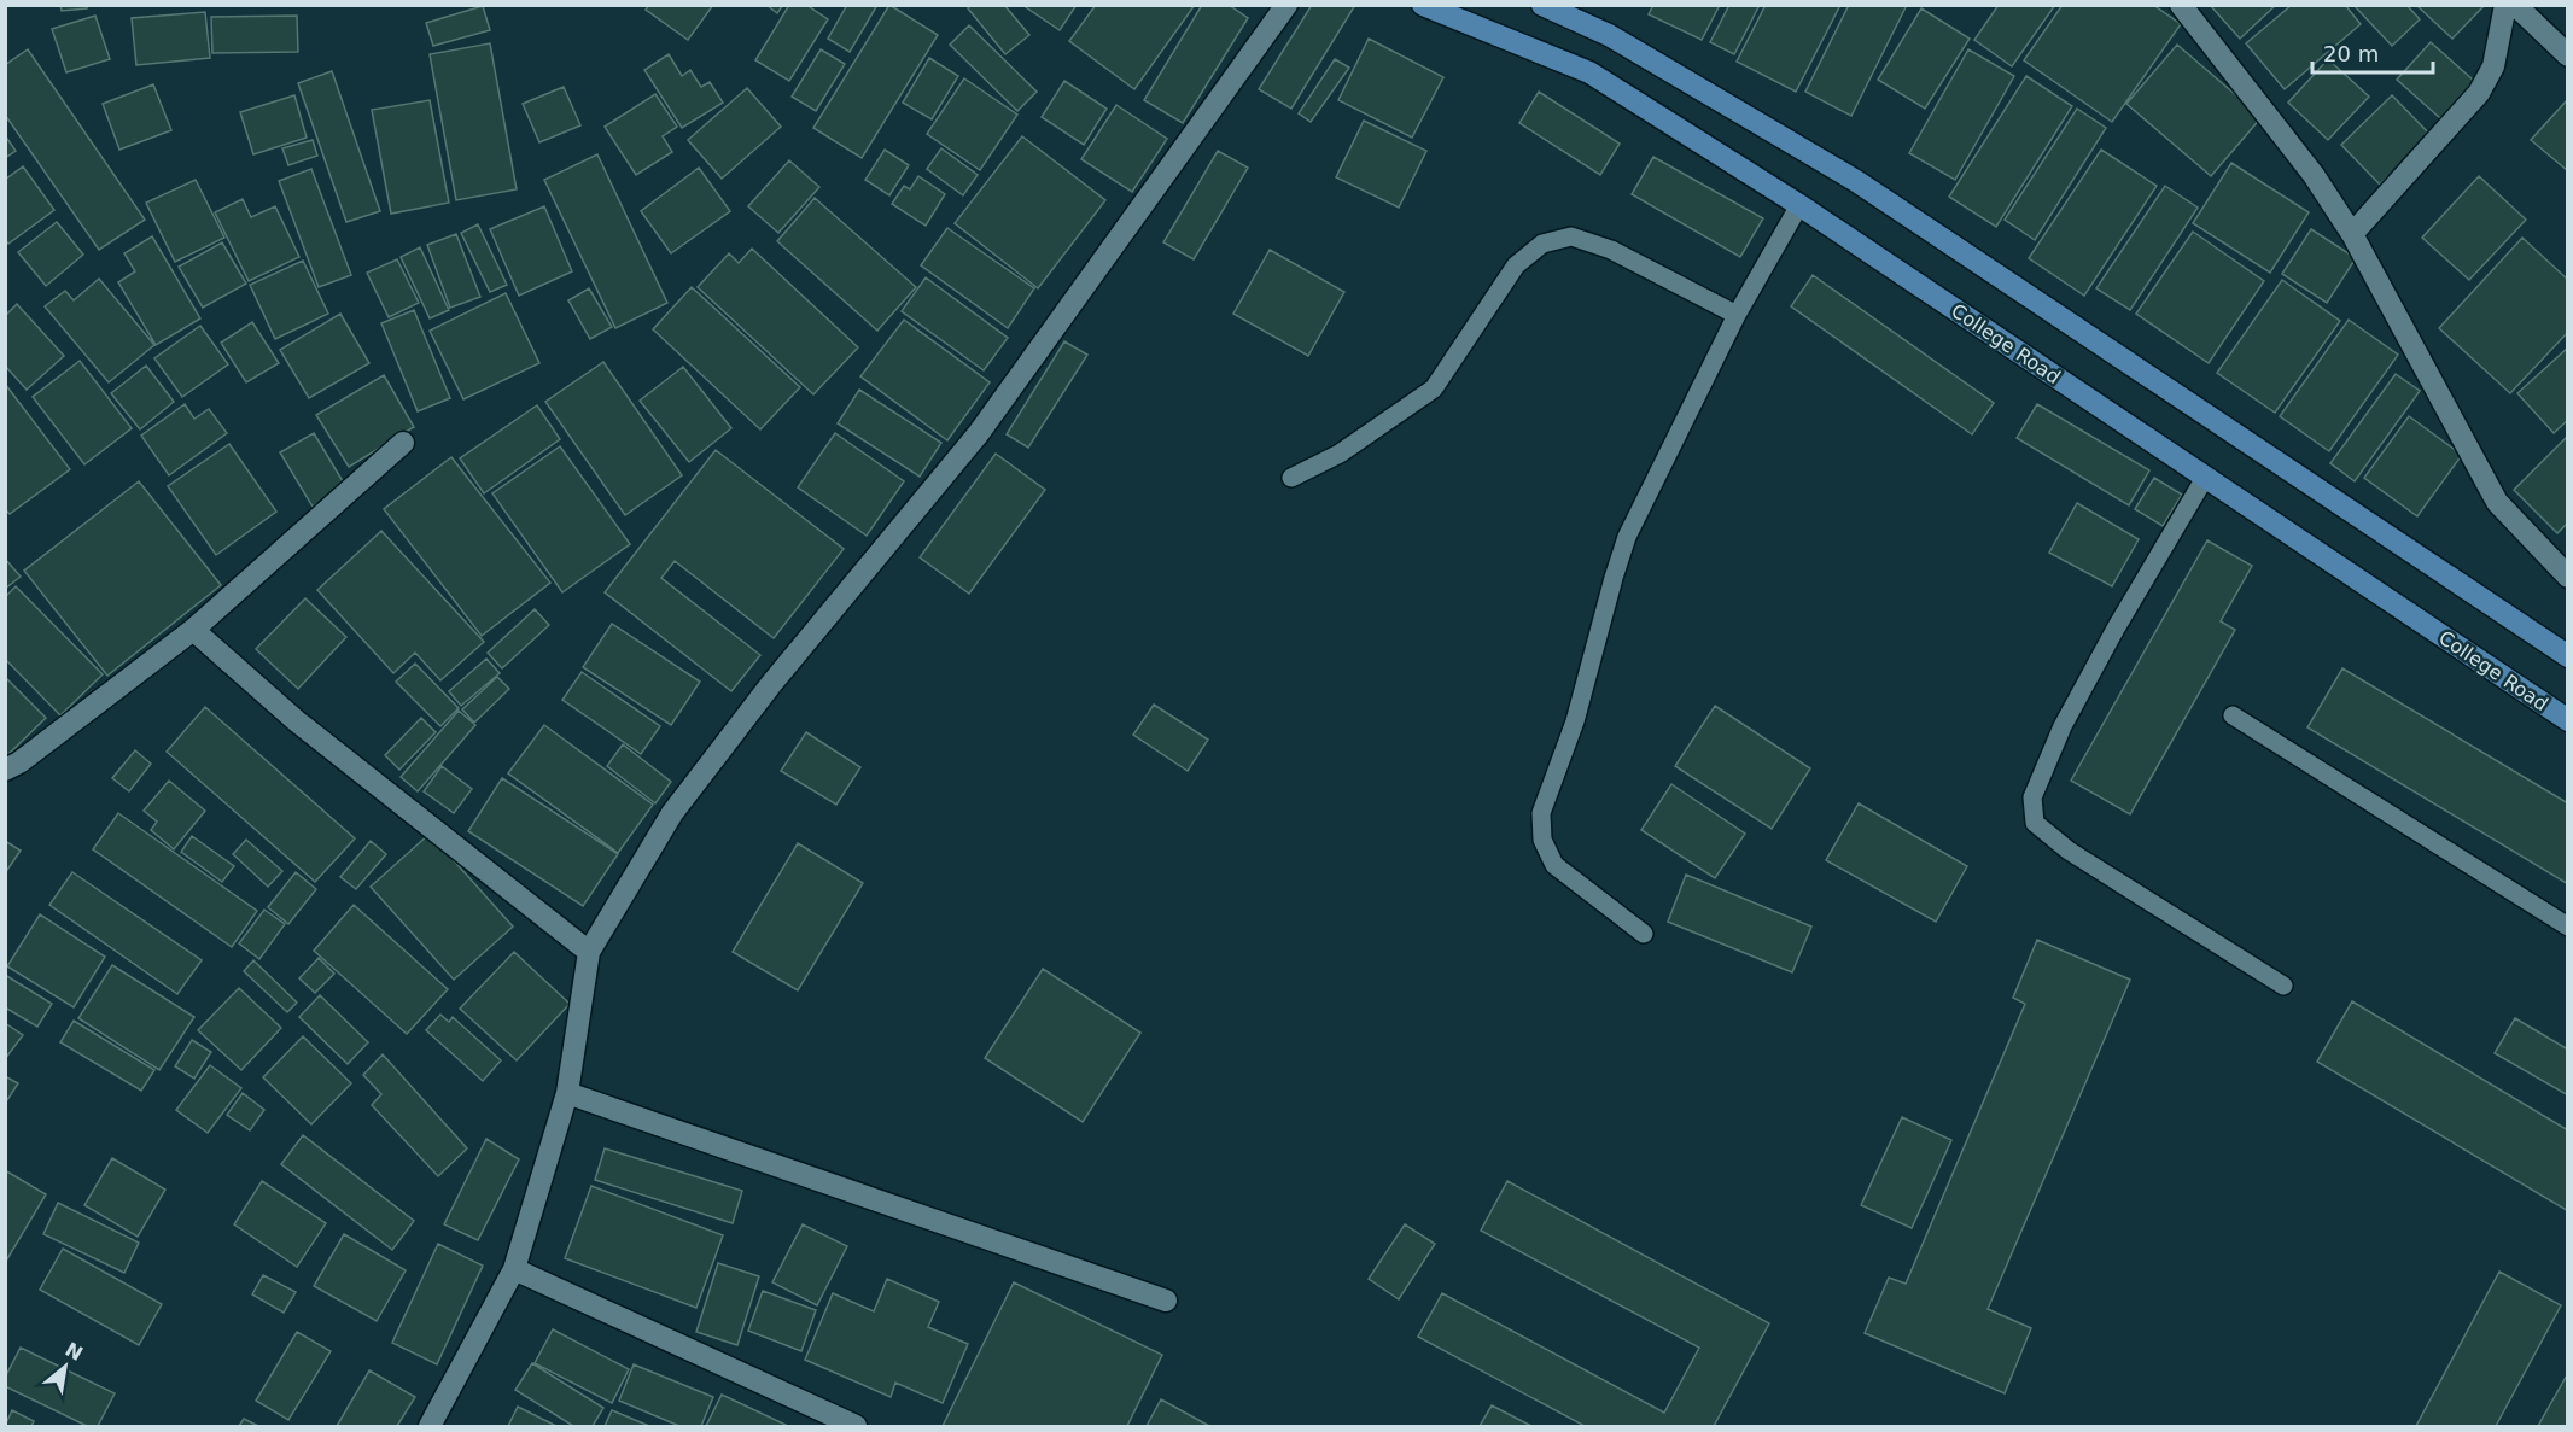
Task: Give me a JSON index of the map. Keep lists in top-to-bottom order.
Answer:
{
  "streets": {
    "main road": ["College Road"]
  },
  "scale_bar": "20 m",
  "north": "top right"
}
